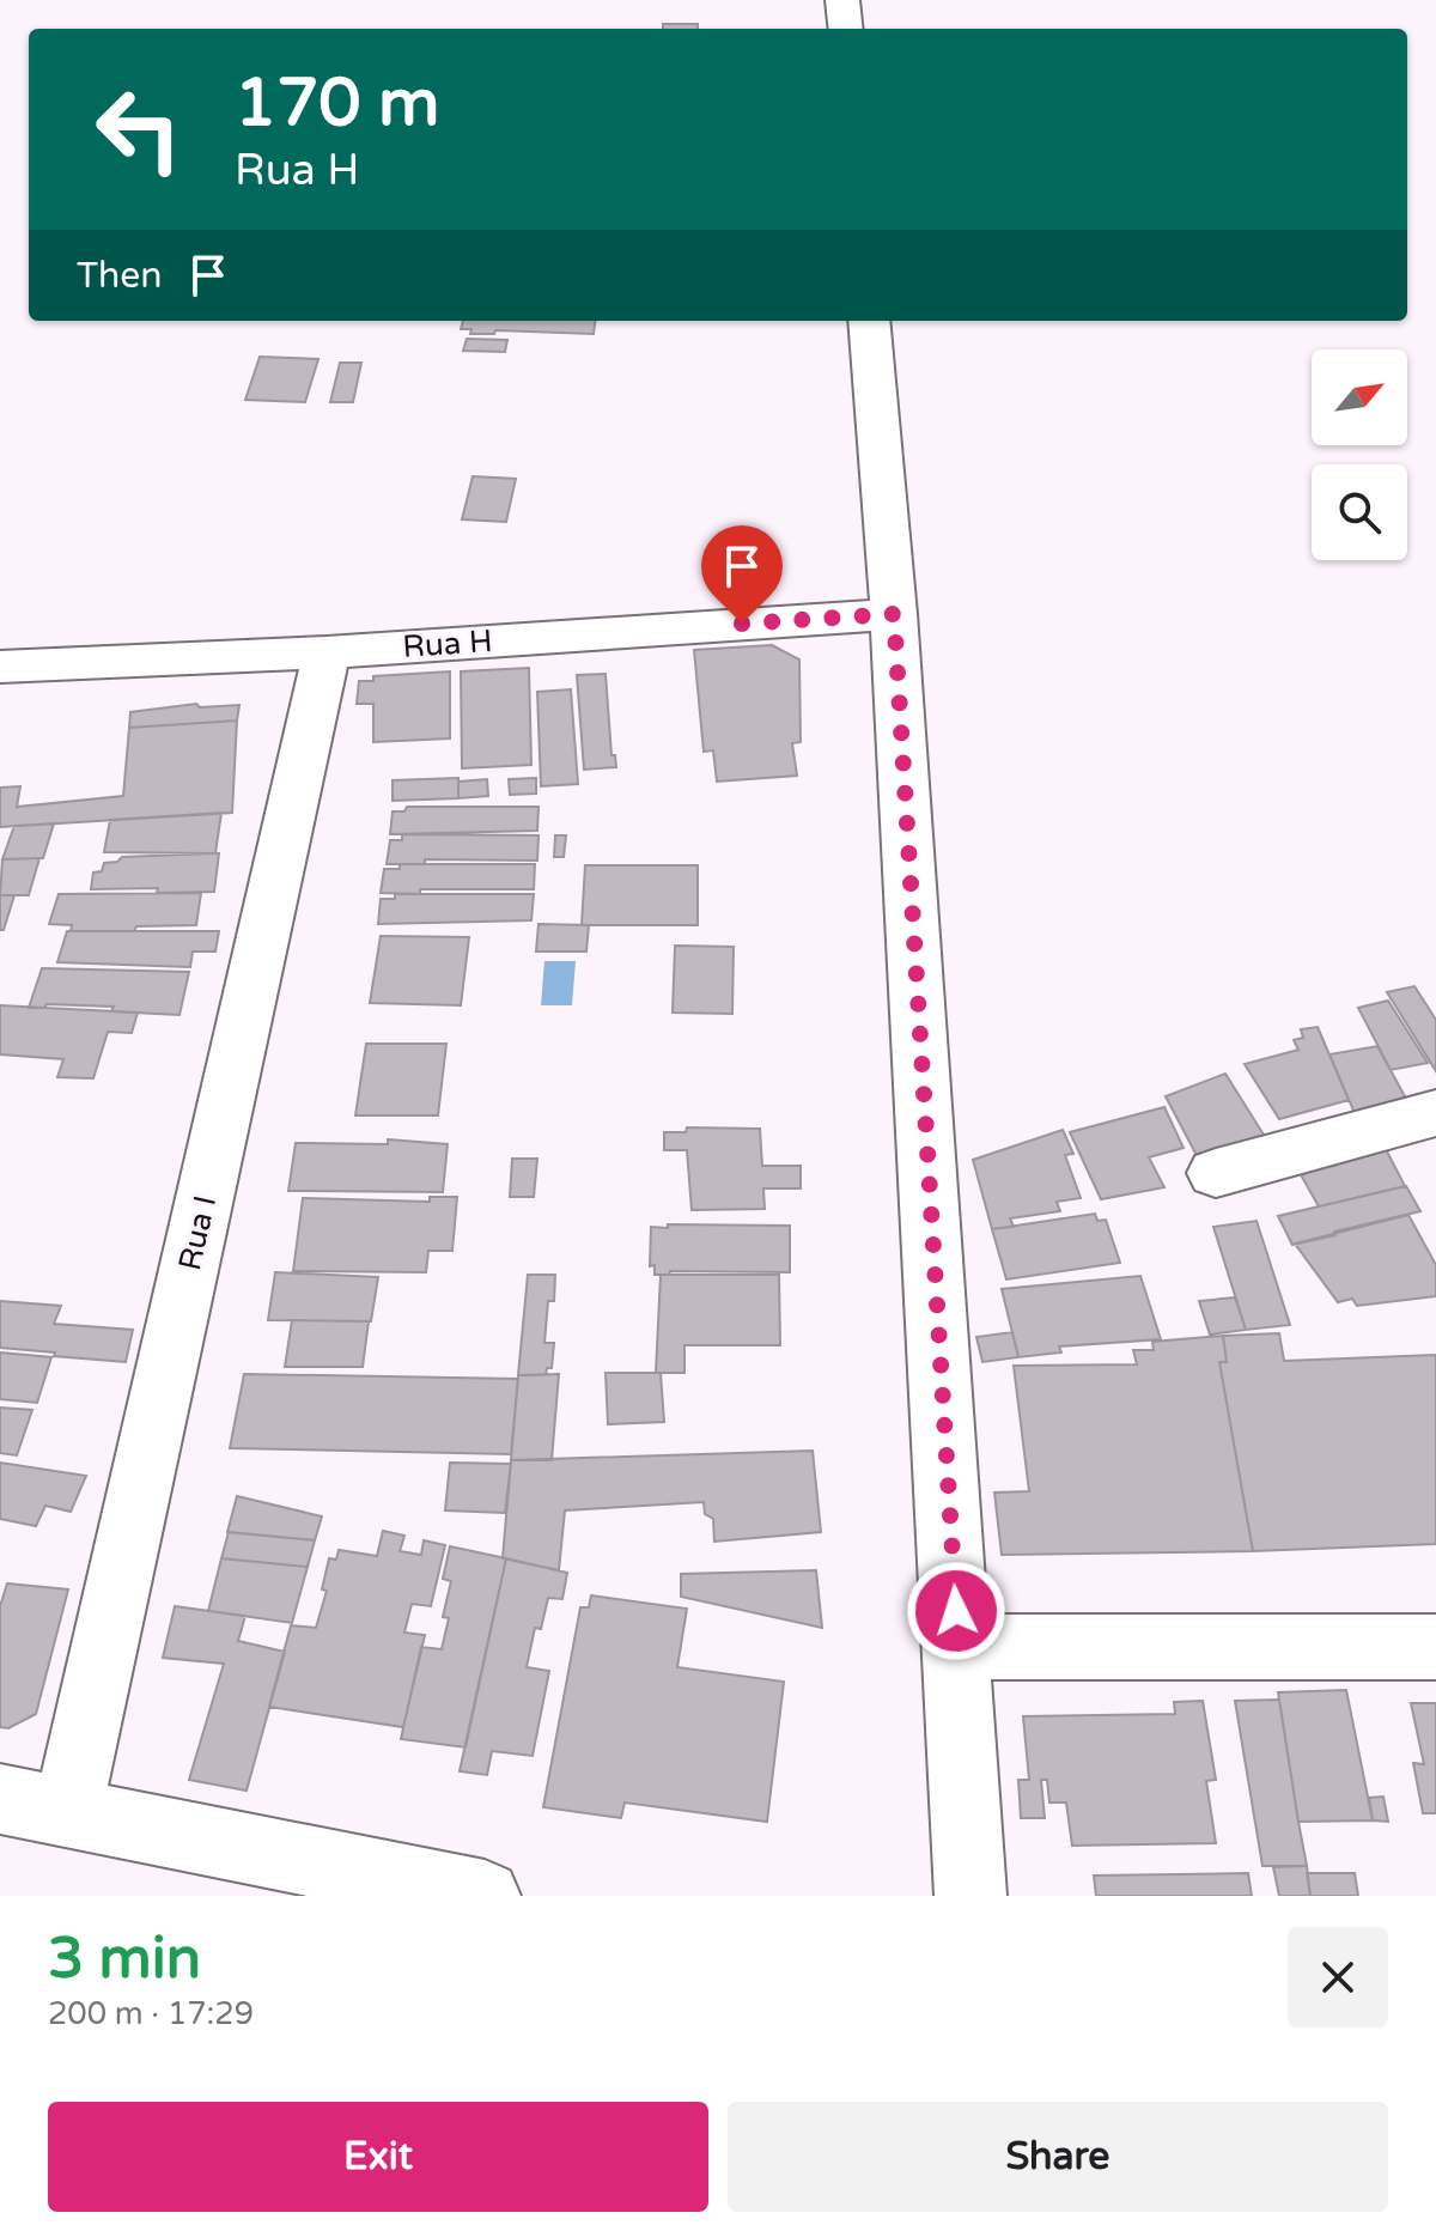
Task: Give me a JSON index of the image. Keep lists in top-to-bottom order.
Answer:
{
  "streets": {
    "street": ["Rua H", "Rua I"]
  },
  "crossings": [
    ["Rua H", "Rua I"]
  ],
  "north": "top right",
  "page": {
    "turn": ["170 m", "Rua H"],
    "then": "Then",
    "heading": ["3 min", "200 m · 17:29"],
    "buttons": ["Exit", "Share"]
  }
}
